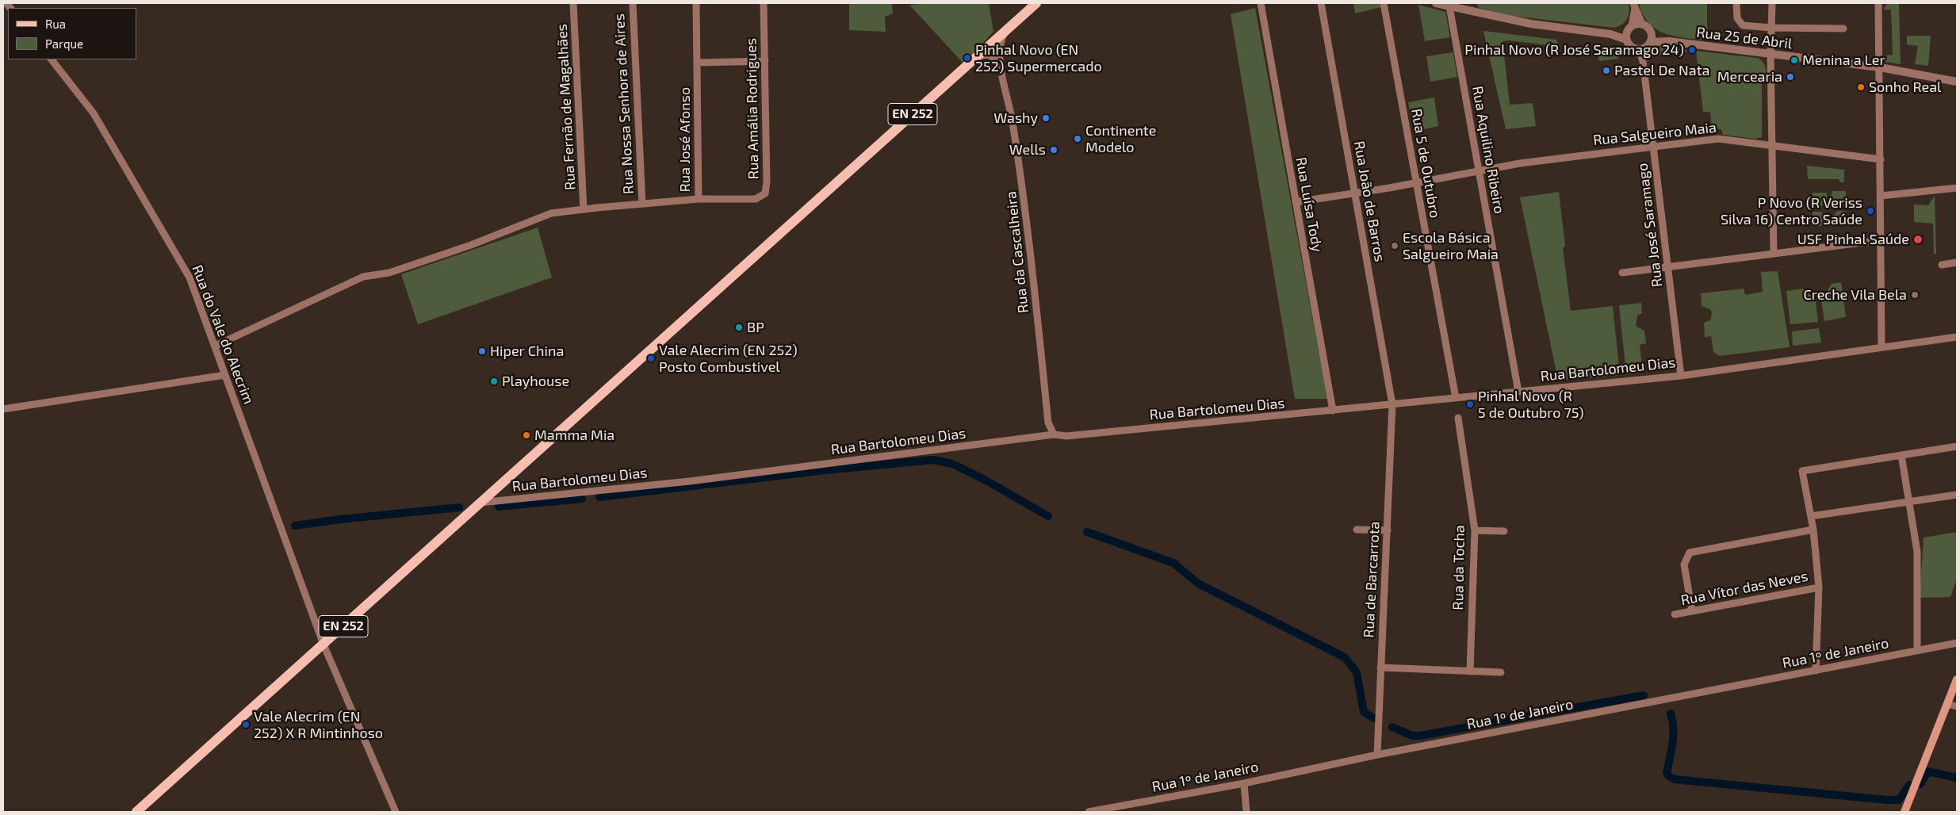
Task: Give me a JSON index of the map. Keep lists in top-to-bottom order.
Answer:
{
  "streets": {
    "main road": ["EN 252"],
    "street": [
      "Rua 25 de Abril",
      "Rua Nossa Senhora de Aires",
      "Rua Fernão de Magalhães",
      "Rua Amália Rodrigues",
      "Rua Salgueiro Maia",
      "Rua José Afonso",
      "Rua Aquilino Ribeiro",
      "Rua 5 de Outubro",
      "Rua João de Barros",
      "Rua Luísa Tody",
      "Rua José Saramago",
      "Rua da Cascalheira",
      "Rua do Vale do Alecrim",
      "Rua Bartolomeu Dias",
      "Rua da Tocha",
      "Rua de Barcarrota",
      "Rua Vítor das Neves",
      "Rua 1º de Janeiro"
    ]
  },
  "crossings": [
    ["Rua 25 de Abril", "Rua José Saramago"],
    ["Rua Nossa Senhora de Aires", "Rua José Afonso"],
    ["Rua Fernão de Magalhães", "Rua José Afonso"],
    ["Rua Amália Rodrigues", "Rua José Afonso"],
    ["EN 252", "Rua da Cascalheira"],
    ["EN 252", "Rua do Vale do Alecrim"],
    ["EN 252", "Rua Bartolomeu Dias"],
    ["Rua Salgueiro Maia", "Rua Aquilino Ribeiro"],
    ["Rua Salgueiro Maia", "Rua 5 de Outubro"],
    ["Rua Salgueiro Maia", "Rua João de Barros"],
    ["Rua Salgueiro Maia", "Rua Luísa Tody"],
    ["Rua Salgueiro Maia", "Rua José Saramago"],
    ["Rua José Afonso", "Rua do Vale do Alecrim"],
    ["Rua Aquilino Ribeiro", "Rua Bartolomeu Dias"],
    ["Rua 5 de Outubro", "Rua Bartolomeu Dias"],
    ["Rua João de Barros", "Rua Bartolomeu Dias"],
    ["Rua João de Barros", "Rua de Barcarrota"],
    ["Rua Luísa Tody", "Rua Bartolomeu Dias"],
    ["Rua José Saramago", "Rua Bartolomeu Dias"],
    ["Rua da Cascalheira", "Rua Bartolomeu Dias"],
    ["Rua Bartolomeu Dias", "Rua de Barcarrota"],
    ["Rua de Barcarrota", "Rua 1º de Janeiro"]
  ],
  "places": [
    "Pinhal Novo (R José Saramago 24)",
    "Pinhal Novo (EN 252) Supermercado",
    "Menina a Ler",
    "Pastel De Nata",
    "Mercearia",
    "Sonho Real",
    "Washy",
    "Continente Modelo",
    "Wells",
    "P Novo (R Veriss Silva 16) Centro Saúde",
    "USF Pinhal Saúde",
    "Escola Básica Salgueiro Maia",
    "Creche Vila Bela",
    "BP",
    "Hiper China",
    "Vale Alecrim (EN 252) Posto Combustivel",
    "Playhouse",
    "Pinhal Novo (R 5 de Outubro 75)",
    "Mamma Mia",
    "Vale Alecrim (EN 252) X R Mintinhoso"
  ],
  "legend": ["Rua", "Parque"]
}
